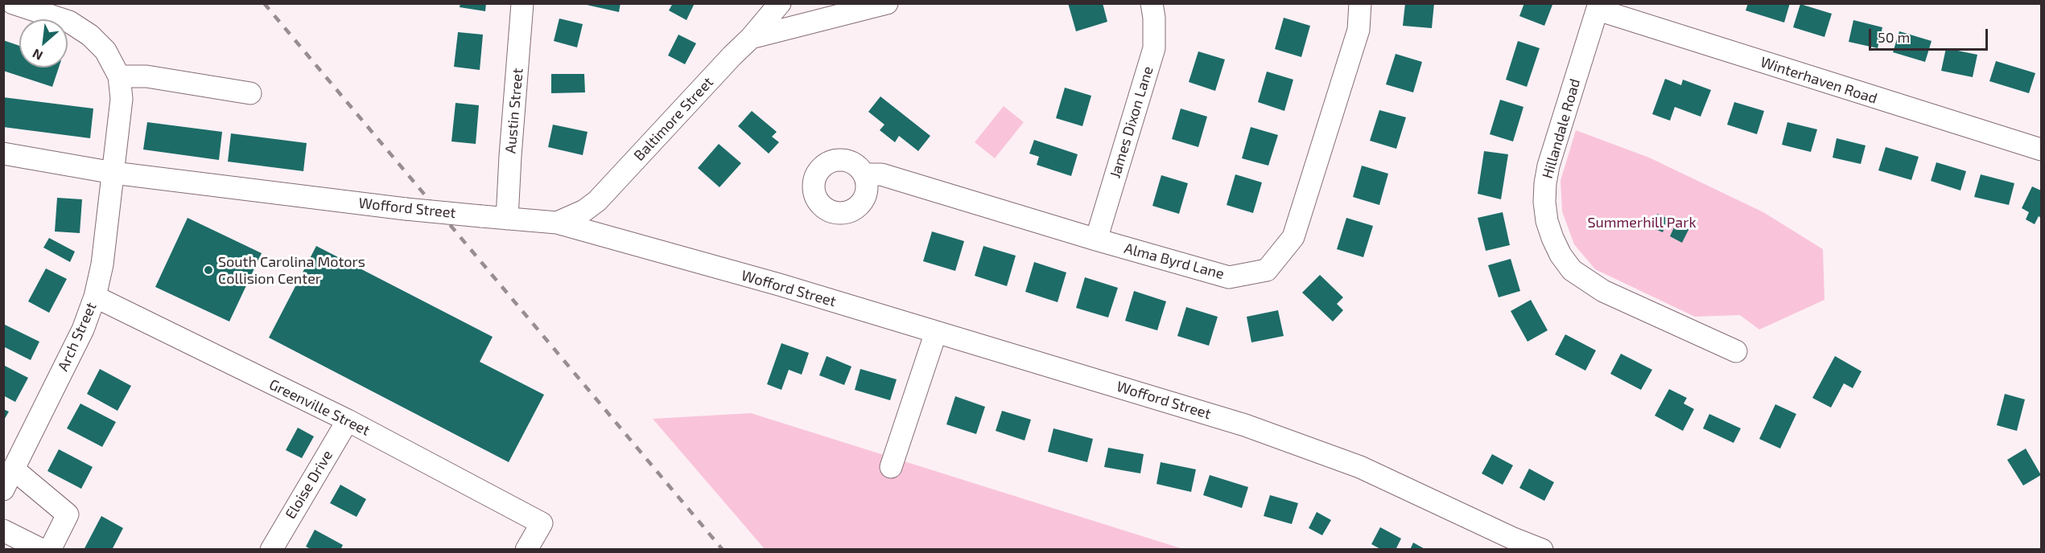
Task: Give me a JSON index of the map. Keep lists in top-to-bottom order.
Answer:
{
  "streets": {
    "street": [
      "Winterhaven Road",
      "Austin Street",
      "Baltimore Street",
      "James Dixon Lane",
      "Hillandale Road",
      "Wofford Street",
      "Alma Byrd Lane",
      "Arch Street",
      "Greenville Street",
      "Eloise Drive"
    ]
  },
  "crossings": [
    ["Winterhaven Road", "Hillandale Road"],
    ["Austin Street", "Wofford Street"],
    ["Baltimore Street", "Wofford Street"],
    ["James Dixon Lane", "Alma Byrd Lane"],
    ["Wofford Street", "Arch Street"],
    ["Arch Street", "Greenville Street"],
    ["Greenville Street", "Eloise Drive"]
  ],
  "parks": ["Summerhill Park"],
  "places": ["South Carolina Motors Collision Center"],
  "scale_bar": "50 m",
  "north": "bottom left"
}
